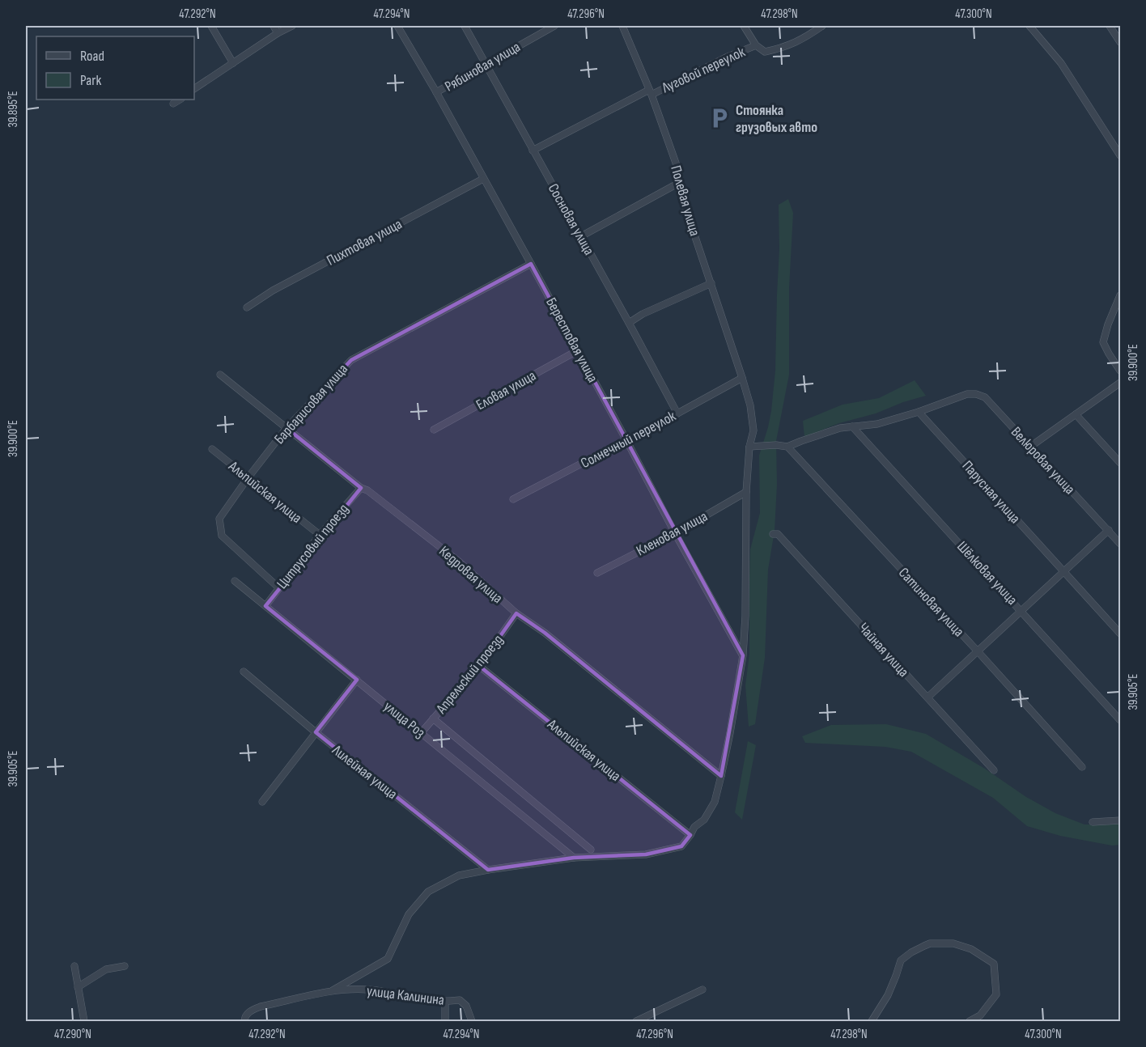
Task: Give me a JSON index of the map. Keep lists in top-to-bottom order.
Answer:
{
  "streets": {
    "street": [
      "Рябиновая улица",
      "Луговой переулок",
      "Полевая улица",
      "Сосновая улица",
      "Пихтовая улица",
      "Берестовая улица",
      "Еловая улица",
      "Барбарисовая улица",
      "Солнечный переулок",
      "Велюровая улица",
      "Альпийская улица",
      "Парусная улица",
      "Кленовая улица",
      "Цитрусовый проезд",
      "Шёлковая улица",
      "Кедровая улица",
      "Сатиновая улица",
      "Чайная улица",
      "Апрельский проезд",
      "улица Роз",
      "Лилейная улица",
      "улица Калинина"
    ]
  },
  "crossings": [
    ["Рябиновая улица", "Сосновая улица"],
    ["Рябиновая улица", "Берестовая улица"],
    ["Луговой переулок", "Полевая улица"],
    ["Полевая улица", "Берестовая улица"],
    ["Полевая улица", "Солнечный переулок"],
    ["Полевая улица", "Альпийская улица"],
    ["Полевая улица", "Кленовая улица"],
    ["Полевая улица", "Кедровая улица"],
    ["Полевая улица", "улица Роз"],
    ["Полевая улица", "Лилейная улица"],
    ["Полевая улица", "улица Калинина"],
    ["Сосновая улица", "Солнечный переулок"],
    ["Пихтовая улица", "Берестовая улица"],
    ["Берестовая улица", "Еловая улица"],
    ["Берестовая улица", "Барбарисовая улица"],
    ["Берестовая улица", "Солнечный переулок"],
    ["Берестовая улица", "Кленовая улица"],
    ["Барбарисовая улица", "Альпийская улица"],
    ["Барбарисовая улица", "Цитрусовый проезд"],
    ["Барбарисовая улица", "Кедровая улица"],
    ["Велюровая улица", "Парусная улица"],
    ["Альпийская улица", "Цитрусовый проезд"],
    ["Альпийская улица", "Апрельский проезд"],
    ["Цитрусовый проезд", "Кедровая улица"],
    ["Цитрусовый проезд", "улица Роз"],
    ["Кедровая улица", "Апрельский проезд"],
    ["Апрельский проезд", "улица Роз"]
  ],
  "places": {
    "parking": ["Стоянка грузовых авто"]
  },
  "legend": ["Road", "Park"],
  "coordinates": [
    "47.292°N",
    "47.294°N",
    "47.296°N",
    "47.298°N",
    "47.300°N",
    "39.895°E",
    "39.900°E",
    "39.905°E",
    "47.290°N"
  ]
}
